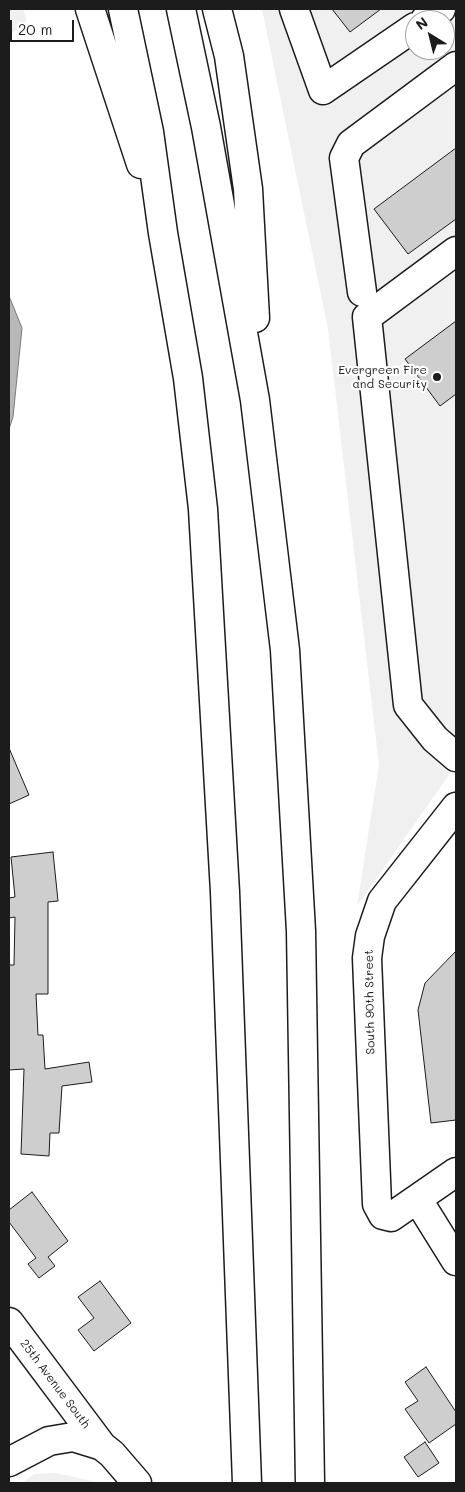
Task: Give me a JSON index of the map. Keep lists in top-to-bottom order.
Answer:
{
  "streets": {
    "main road": ["South 90th Street", "25th Avenue South"]
  },
  "places": ["Evergreen Fire and Security"],
  "scale_bar": "20 m",
  "north": "top left"
}
